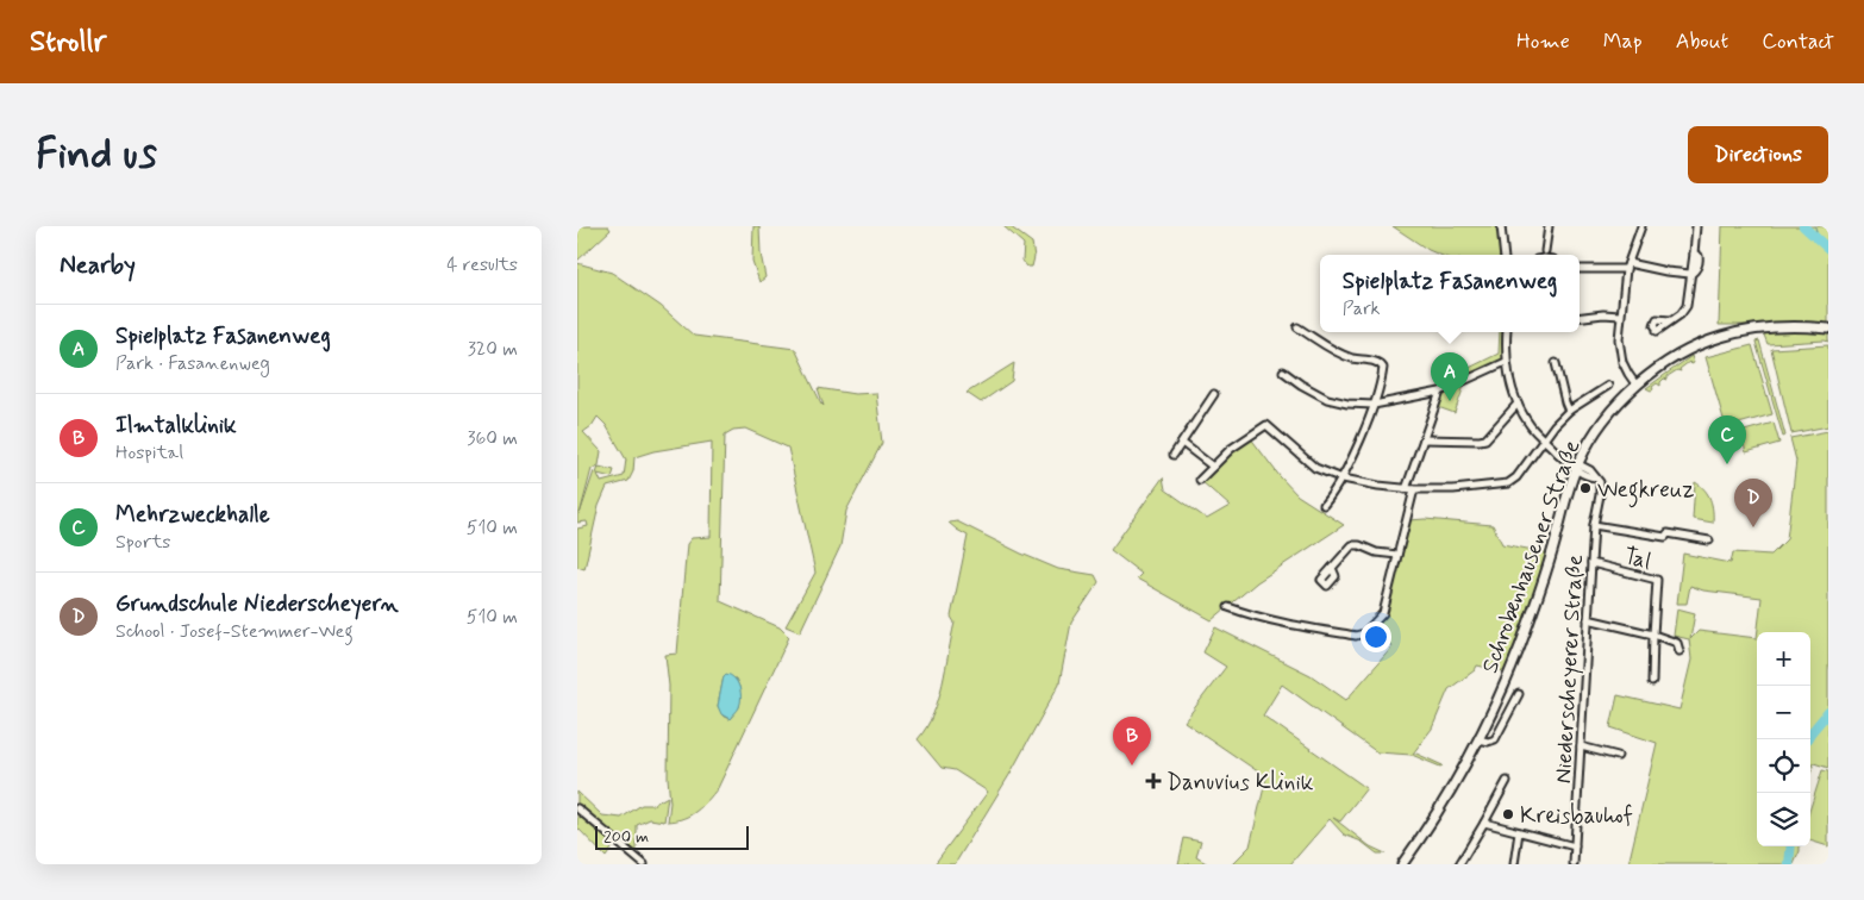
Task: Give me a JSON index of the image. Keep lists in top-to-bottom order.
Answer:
{
  "streets": {
    "main road": ["Schrobenhausener Straße"],
    "street": ["Tal", "Niederscheyerer Straße"]
  },
  "crossings": [
    ["Schrobenhausener Straße", "Niederscheyerer Straße"],
    ["Tal", "Niederscheyerer Straße"]
  ],
  "places": {
    "other": ["Wegkreuz", "Kreisbauhof"],
    "health": ["Danuvius Klinik"]
  },
  "scale_bar": "200 m",
  "page": {
    "header": "Strollr",
    "nav": [
      "Home",
      "Map",
      "About",
      "Contact"
    ],
    "buttons": "Directions",
    "title": "Find us",
    "heading": ["Nearby", "4 results"],
    "popup": ["Spielplatz Fasanenweg", "Park"],
    "list": [
      {
        "mark": "A",
        "name": "Spielplatz Fasanenweg",
        "note": "Park · Fasanenweg",
        "value": "320 m"
      },
      {
        "mark": "B",
        "name": "Ilmtalklinik",
        "note": "Hospital",
        "value": "360 m"
      },
      {
        "mark": "C",
        "name": "Mehrzweckhalle",
        "note": "Sports",
        "value": "510 m"
      },
      {
        "mark": "D",
        "name": "Grundschule Niederscheyern",
        "note": "School · Josef-Stemmer-Weg",
        "value": "510 m"
      }
    ],
    "pins": [
      "A",
      "C",
      "D",
      "B"
    ],
    "map_buttons": ["+", "−"],
    "scale": "200 m"
  }
}
